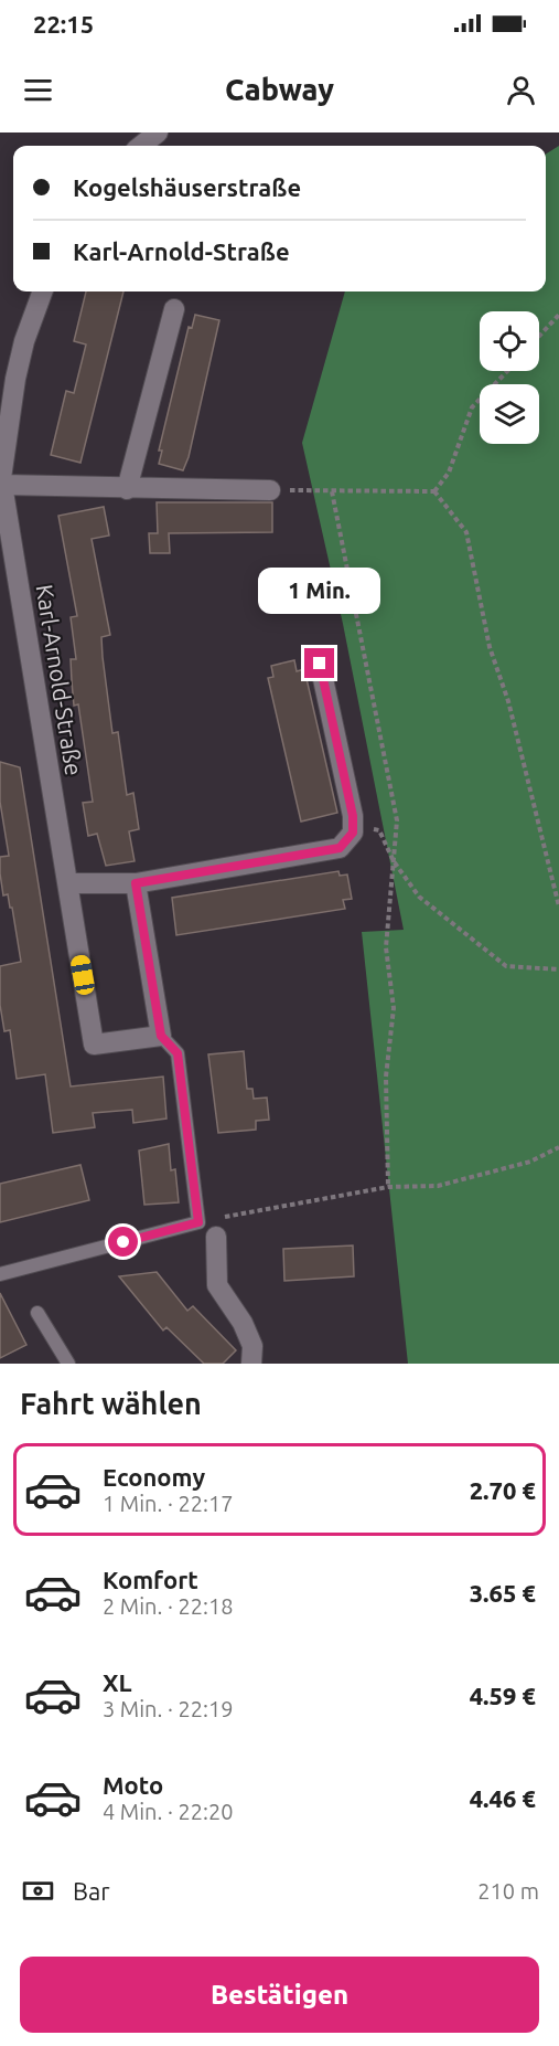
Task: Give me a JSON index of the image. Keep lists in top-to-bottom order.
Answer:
{
  "streets": {
    "street": ["Karl-Arnold-Straße"]
  },
  "page": {
    "status": "22:15",
    "header": "Cabway",
    "banner": ["Kogelshäuserstraße", "Karl-Arnold-Straße"],
    "bubble": "1 Min.",
    "heading": "Fahrt wählen",
    "list": [
      {
        "name": "Economy",
        "note": "1 Min. · 22:17",
        "value": "2.70 €"
      },
      {
        "name": "Komfort",
        "note": "2 Min. · 22:18",
        "value": "3.65 €"
      },
      {
        "name": "XL",
        "note": "3 Min. · 22:19",
        "value": "4.59 €"
      },
      {
        "name": "Moto",
        "note": "4 Min. · 22:20",
        "value": "4.46 €"
      }
    ],
    "pay": ["Bar", "210 m"],
    "buttons": "Bestätigen"
  }
}
